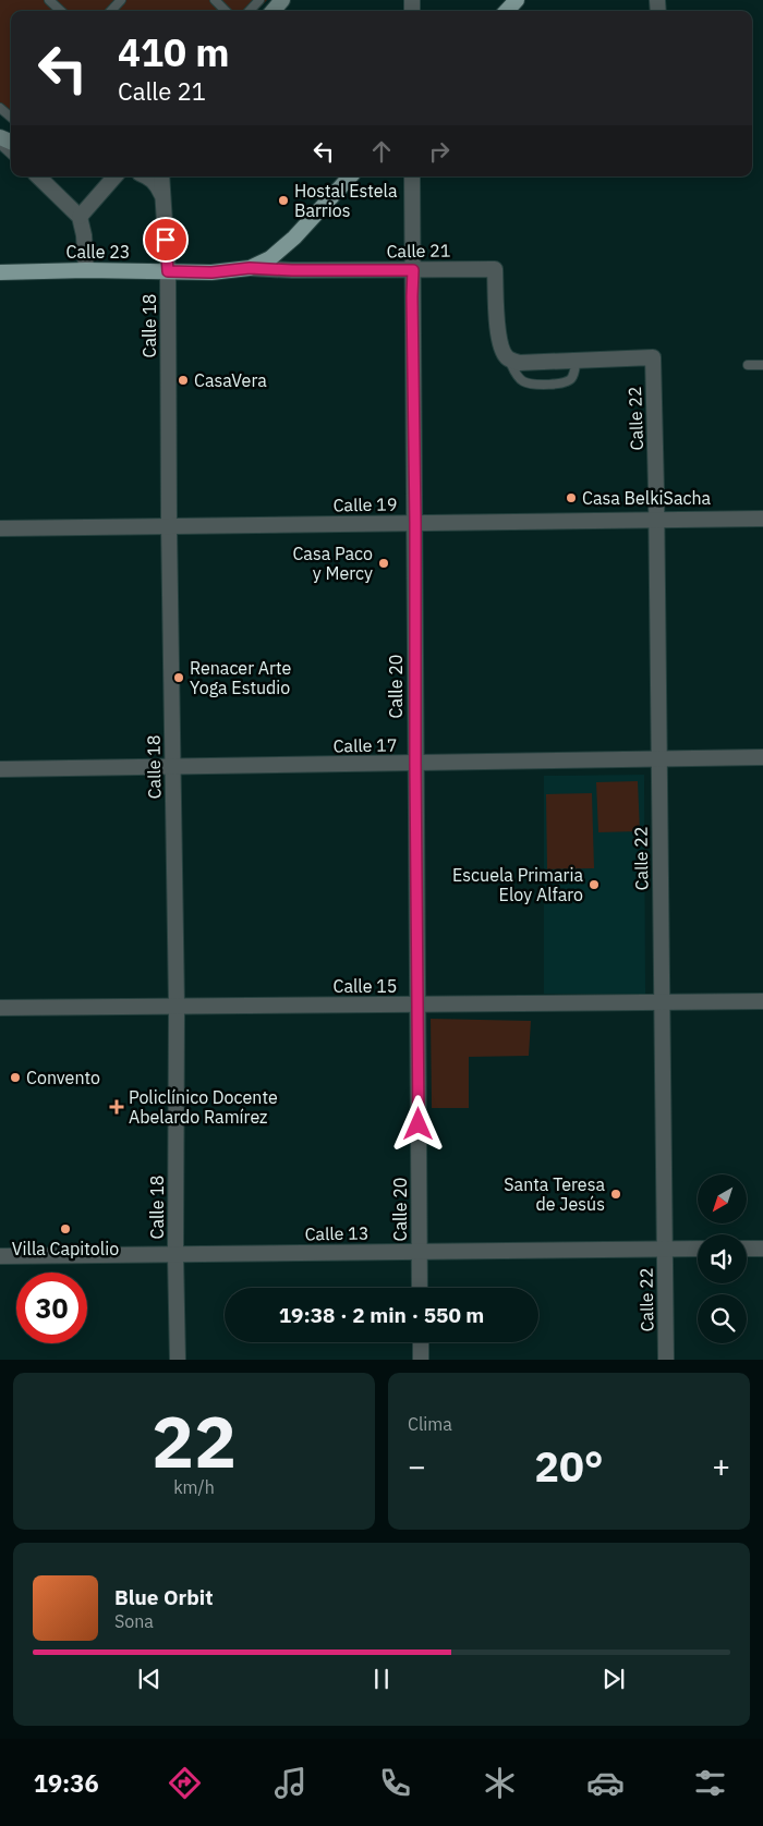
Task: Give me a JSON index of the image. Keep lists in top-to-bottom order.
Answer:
{
  "streets": {
    "main road": ["Calle 23"],
    "street": [
      "Calle 21",
      "Calle 18",
      "Calle 22",
      "Calle 19",
      "Calle 20",
      "Calle 17",
      "Calle 15",
      "Calle 13"
    ]
  },
  "crossings": [
    ["Calle 21", "Calle 23"],
    ["Calle 21", "Calle 22"],
    ["Calle 21", "Calle 20"],
    ["Calle 23", "Calle 18"],
    ["Calle 18", "Calle 19"],
    ["Calle 18", "Calle 17"],
    ["Calle 18", "Calle 15"],
    ["Calle 18", "Calle 13"],
    ["Calle 22", "Calle 19"],
    ["Calle 22", "Calle 17"],
    ["Calle 22", "Calle 15"],
    ["Calle 22", "Calle 13"],
    ["Calle 19", "Calle 20"],
    ["Calle 20", "Calle 17"],
    ["Calle 20", "Calle 15"],
    ["Calle 20", "Calle 13"]
  ],
  "places": {
    "other": [
      "Hostal Estela Barrios",
      "CasaVera",
      "Casa BelkiSacha",
      "Casa Paco y Mercy",
      "Renacer Arte Yoga Estudio",
      "Escuela Primaria Eloy Alfaro",
      "Convento",
      "Santa Teresa de Jesús",
      "Villa Capitolio"
    ],
    "health": ["Policlínico Docente Abelardo Ramírez"]
  },
  "north": "bottom left",
  "page": {
    "turn": ["410 m", "Calle 21"],
    "limit": "30",
    "trip": "19:38 · 2 min · 550 m",
    "tile": [
      ["22", "km/h"],
      "Clima"
    ],
    "heat": ["−", "20°", "+"],
    "song": ["Blue Orbit", "Sona"],
    "tabs": "19:36"
  }
}
